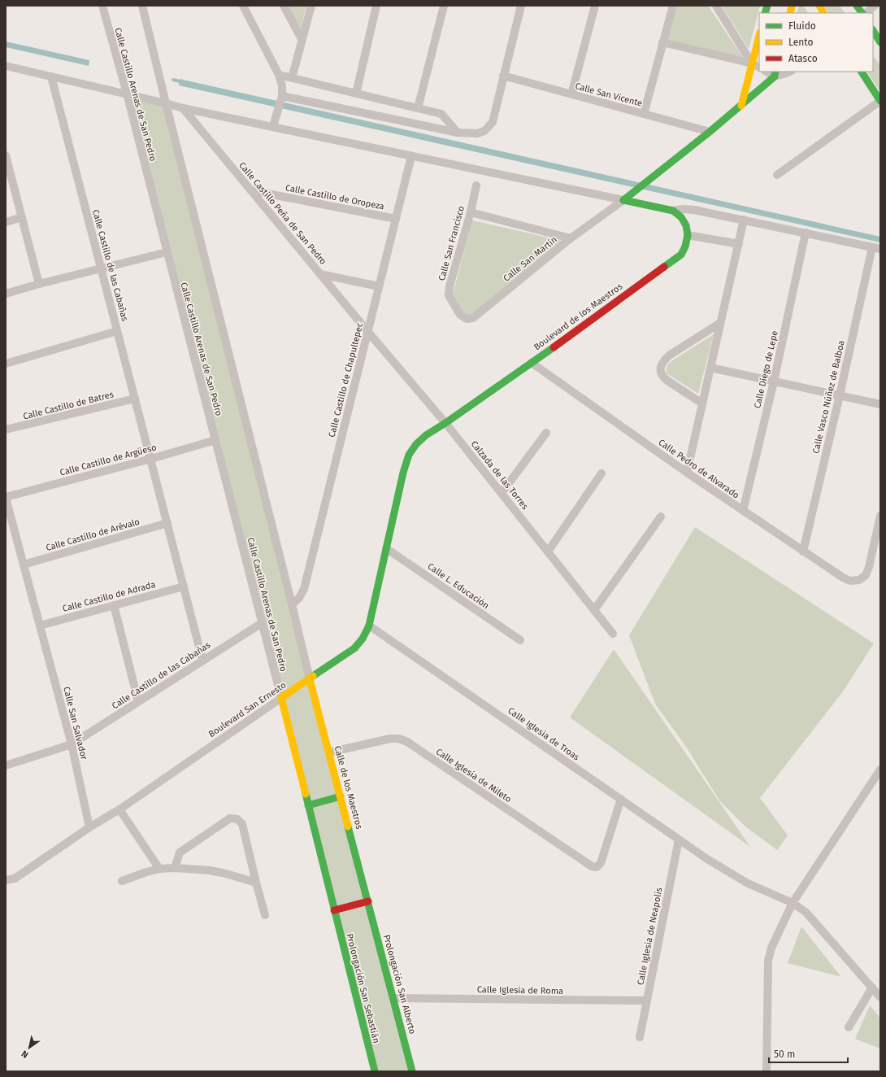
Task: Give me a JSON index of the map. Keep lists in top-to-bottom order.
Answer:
{
  "streets": {
    "main road": [
      "Boulevard de los Maestros",
      "Boulevard San Ernesto",
      "Calle de los Maestros",
      "Prolongación San Alberto",
      "Prolongación San Sebastián"
    ],
    "street": [
      "Calle Castillo Arenas de San Pedro",
      "Calle San Vicente",
      "Calle Castillo de Oropeza",
      "Calle Castillo Peña de San Pedro",
      "Calle San Francisco",
      "Calle San Martín",
      "Calle Castillo de las Cabañas",
      "Calle Diego de Lepe",
      "Calle Castillo de Chapultepec",
      "Calle Vasco Núñez de Balboa",
      "Calle Castillo de Batres",
      "Calle Castillo de Argüeso",
      "Calle Pedro de Alvarado",
      "Calzada de las Torres",
      "Calle Castillo de Arévalo",
      "Calle L. Educación",
      "Calle Castillo de Adrada",
      "Calle San Salvador",
      "Calle Iglesia de Troas",
      "Calle Iglesia de Mileto",
      "Calle Iglesia de Neapolis",
      "Calle Iglesia de Roma"
    ]
  },
  "crossings": [
    ["Calle Castillo Arenas de San Pedro", "Calle Castillo de las Cabañas"],
    ["Calle Castillo Arenas de San Pedro", "Calle Castillo de Argüeso"],
    ["Calle Castillo Arenas de San Pedro", "Boulevard San Ernesto"],
    ["Calle Castillo de Oropeza", "Calle Castillo Peña de San Pedro"],
    ["Calle Castillo de Oropeza", "Calle Castillo de Chapultepec"],
    ["Calle Castillo Peña de San Pedro", "Calle Castillo de Chapultepec"],
    ["Calle Castillo Peña de San Pedro", "Calzada de las Torres"],
    ["Calle San Francisco", "Calle San Martín"],
    ["Calle Castillo de las Cabañas", "Calle Castillo de Batres"],
    ["Calle Castillo de las Cabañas", "Calle Castillo de Argüeso"],
    ["Calle Castillo de las Cabañas", "Calle San Salvador"],
    ["Boulevard de los Maestros", "Calle Pedro de Alvarado"],
    ["Boulevard de los Maestros", "Calzada de las Torres"],
    ["Boulevard de los Maestros", "Boulevard San Ernesto"],
    ["Calle Diego de Lepe", "Calle Pedro de Alvarado"],
    ["Calle Castillo de Chapultepec", "Calzada de las Torres"],
    ["Calle Vasco Núñez de Balboa", "Calle Pedro de Alvarado"],
    ["Calle Castillo de Argüeso", "Calle San Salvador"],
    ["Calzada de las Torres", "Boulevard San Ernesto"],
    ["Calle Castillo de Arévalo", "Calle San Salvador"],
    ["Calle L. Educación", "Boulevard San Ernesto"],
    ["Calle Castillo de Adrada", "Calle San Salvador"],
    ["Boulevard San Ernesto", "Calle San Salvador"],
    ["Boulevard San Ernesto", "Calle Iglesia de Troas"],
    ["Boulevard San Ernesto", "Calle de los Maestros"],
    ["Calle Iglesia de Troas", "Calle Iglesia de Mileto"],
    ["Calle Iglesia de Troas", "Calle Iglesia de Neapolis"],
    ["Calle Iglesia de Mileto", "Calle de los Maestros"],
    ["Calle de los Maestros", "Prolongación San Alberto"],
    ["Calle Iglesia de Neapolis", "Calle Iglesia de Roma"],
    ["Prolongación San Alberto", "Calle Iglesia de Roma"]
  ],
  "legend": ["Fluido", "Lento", "Atasco"],
  "scale_bar": "50 m",
  "north": "bottom left"
}
